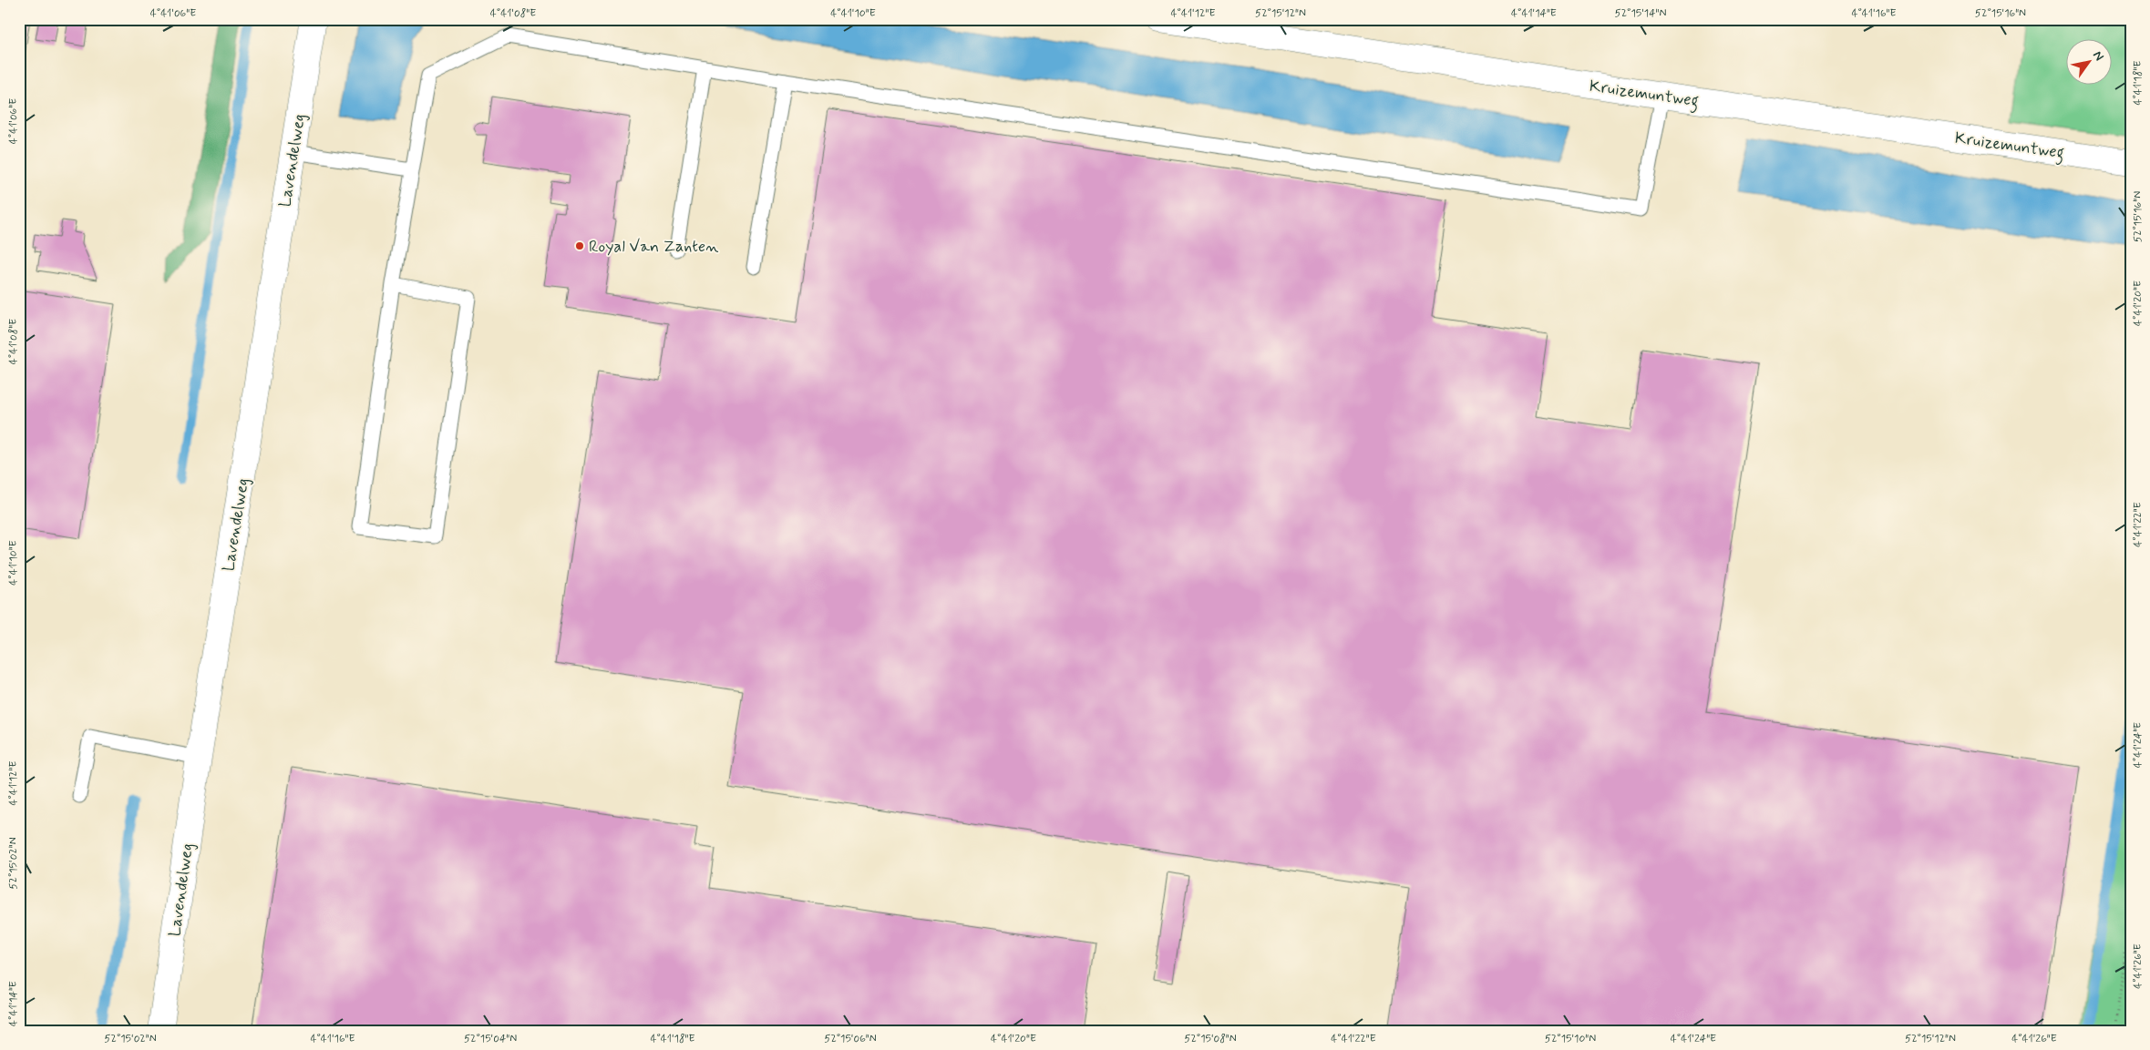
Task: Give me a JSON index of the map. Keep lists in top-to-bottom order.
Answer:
{
  "streets": {
    "street": ["Kruizemuntweg", "Lavendelweg"]
  },
  "places": ["Royal Van Zanten"],
  "north": "top right",
  "coordinates": [
    "4°41'06\"E",
    "4°41'08\"E",
    "4°41'10\"E",
    "4°41'12\"E",
    "52°15'12\"N",
    "4°41'14\"E",
    "52°15'14\"N",
    "4°41'16\"E",
    "52°15'16\"N",
    "4°41'18\"E",
    "4°41'20\"E",
    "4°41'22\"E",
    "4°41'24\"E",
    "52°15'02\"N",
    "4°41'26\"E",
    "52°15'04\"N",
    "52°15'06\"N",
    "52°15'08\"N",
    "52°15'10\"N"
  ]
}
